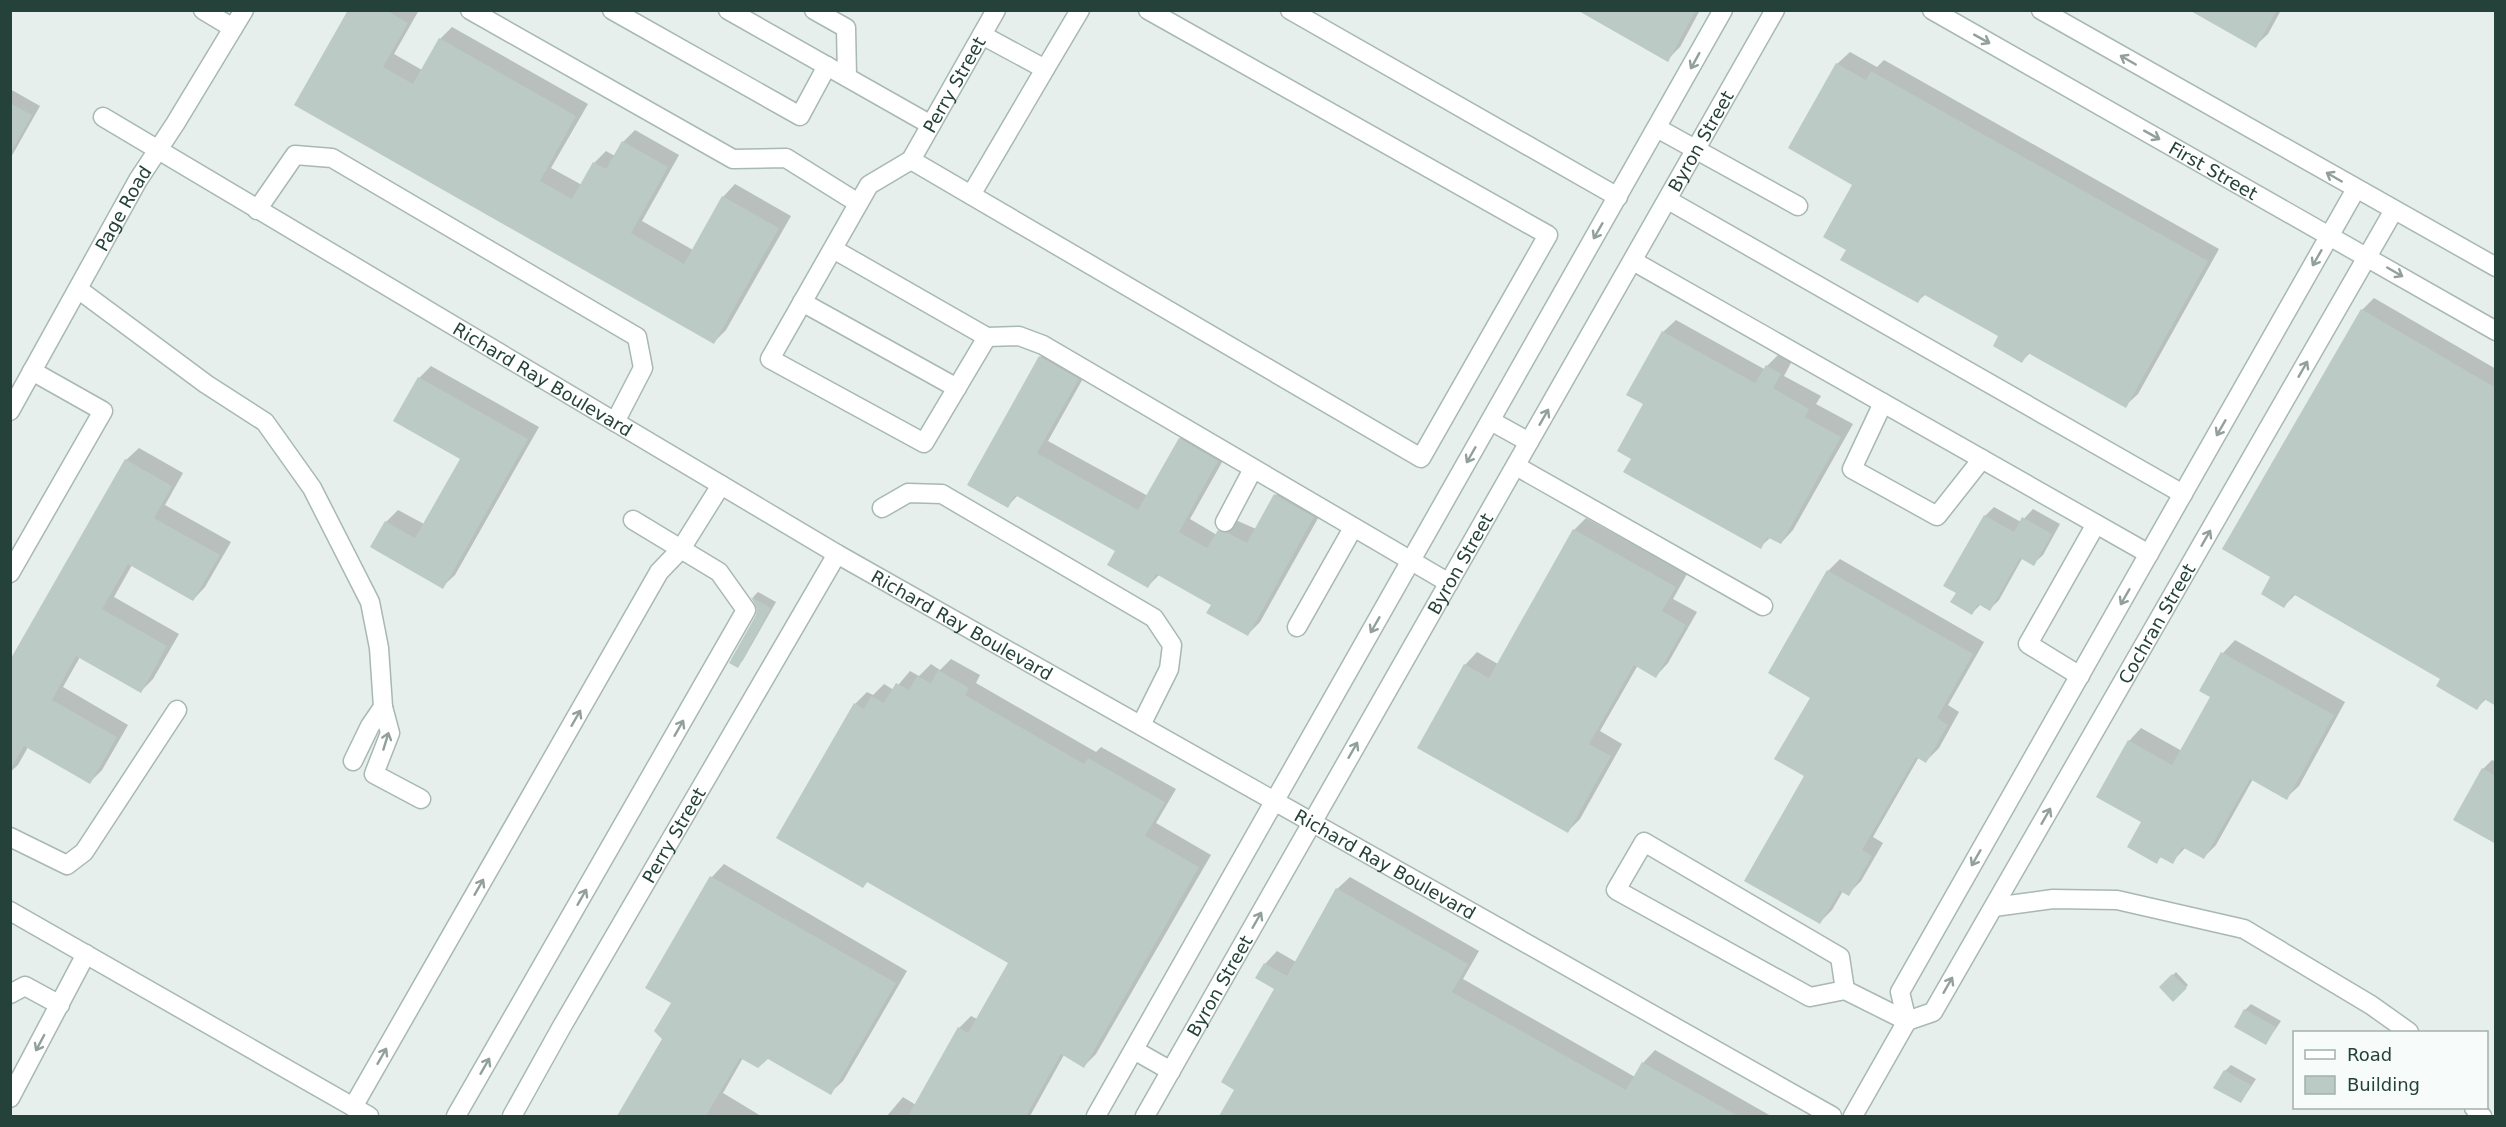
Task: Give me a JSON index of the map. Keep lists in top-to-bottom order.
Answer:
{
  "streets": {
    "street": [
      "Perry Street",
      "Byron Street",
      "First Street",
      "Page Road",
      "Richard Ray Boulevard",
      "Cochran Street"
    ]
  },
  "crossings": [
    ["Perry Street", "Richard Ray Boulevard"],
    ["Byron Street", "Richard Ray Boulevard"],
    ["First Street", "Cochran Street"],
    ["Page Road", "Richard Ray Boulevard"]
  ],
  "legend": ["Road", "Building"]
}
